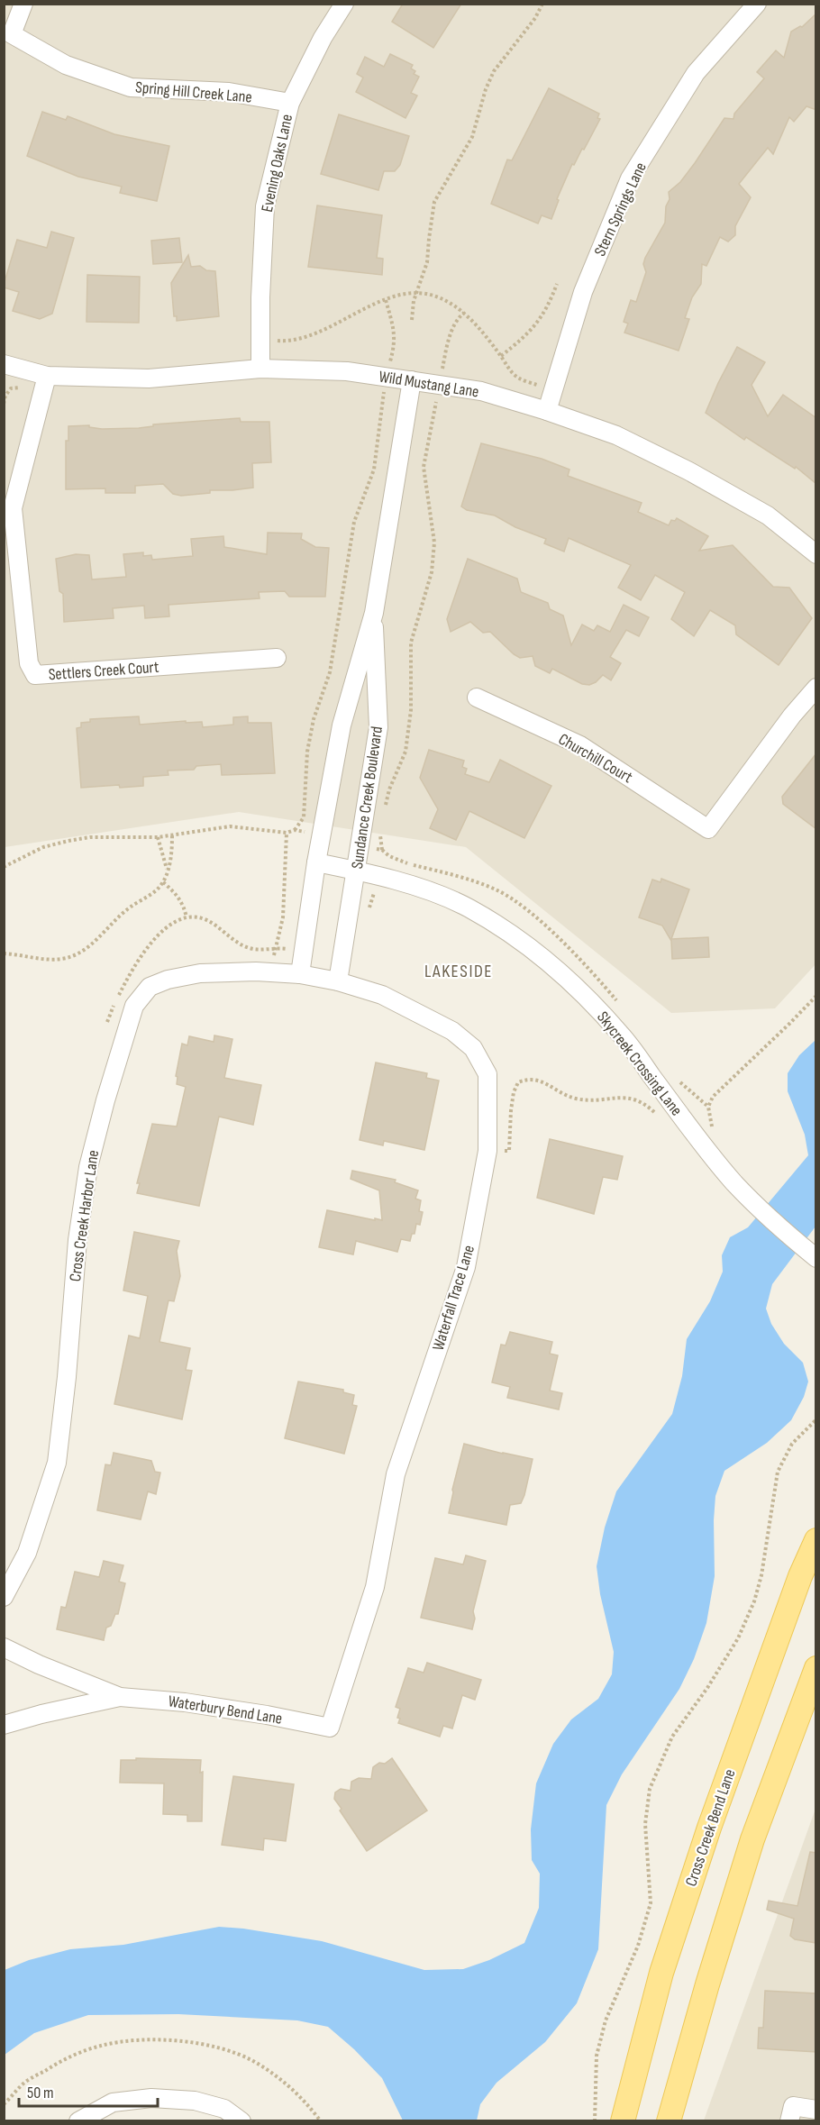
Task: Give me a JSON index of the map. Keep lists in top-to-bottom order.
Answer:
{
  "streets": {
    "main road": ["Cross Creek Bend Lane"],
    "street": [
      "Spring Hill Creek Lane",
      "Evening Oaks Lane",
      "Stern Springs Lane",
      "Wild Mustang Lane",
      "Settlers Creek Court",
      "Churchill Court",
      "Sundance Creek Boulevard",
      "Skycreek Crossing Lane",
      "Cross Creek Harbor Lane",
      "Waterfall Trace Lane",
      "Waterbury Bend Lane"
    ]
  },
  "crossings": [
    ["Spring Hill Creek Lane", "Evening Oaks Lane"],
    ["Evening Oaks Lane", "Wild Mustang Lane"],
    ["Stern Springs Lane", "Wild Mustang Lane"],
    ["Wild Mustang Lane", "Settlers Creek Court"],
    ["Wild Mustang Lane", "Sundance Creek Boulevard"],
    ["Sundance Creek Boulevard", "Skycreek Crossing Lane"],
    ["Sundance Creek Boulevard", "Cross Creek Harbor Lane"],
    ["Sundance Creek Boulevard", "Waterfall Trace Lane"],
    ["Cross Creek Harbor Lane", "Waterfall Trace Lane"],
    ["Waterfall Trace Lane", "Waterbury Bend Lane"]
  ],
  "districts": ["LAKESIDE"],
  "scale_bar": "50 m"
}
